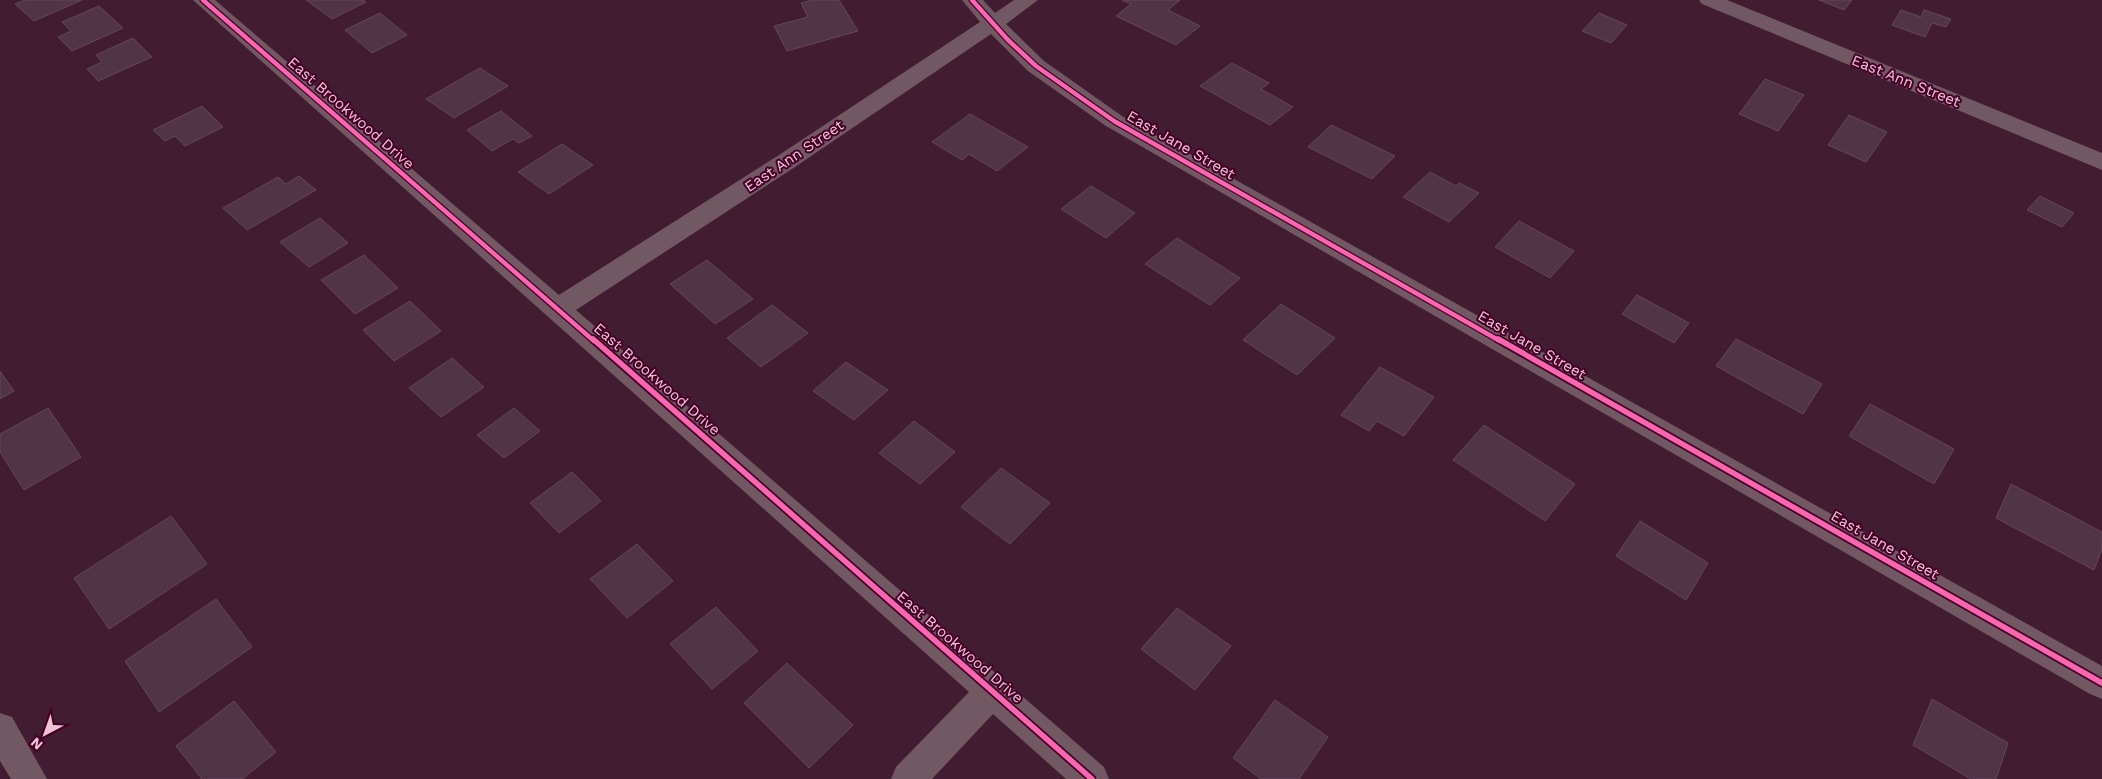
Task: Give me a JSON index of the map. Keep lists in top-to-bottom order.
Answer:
{
  "streets": {
    "street": ["East Ann Street", "East Brookwood Drive", "East Jane Street"]
  },
  "crossings": [
    ["East Ann Street", "East Brookwood Drive"],
    ["East Ann Street", "East Jane Street"]
  ],
  "north": "bottom left"
}
